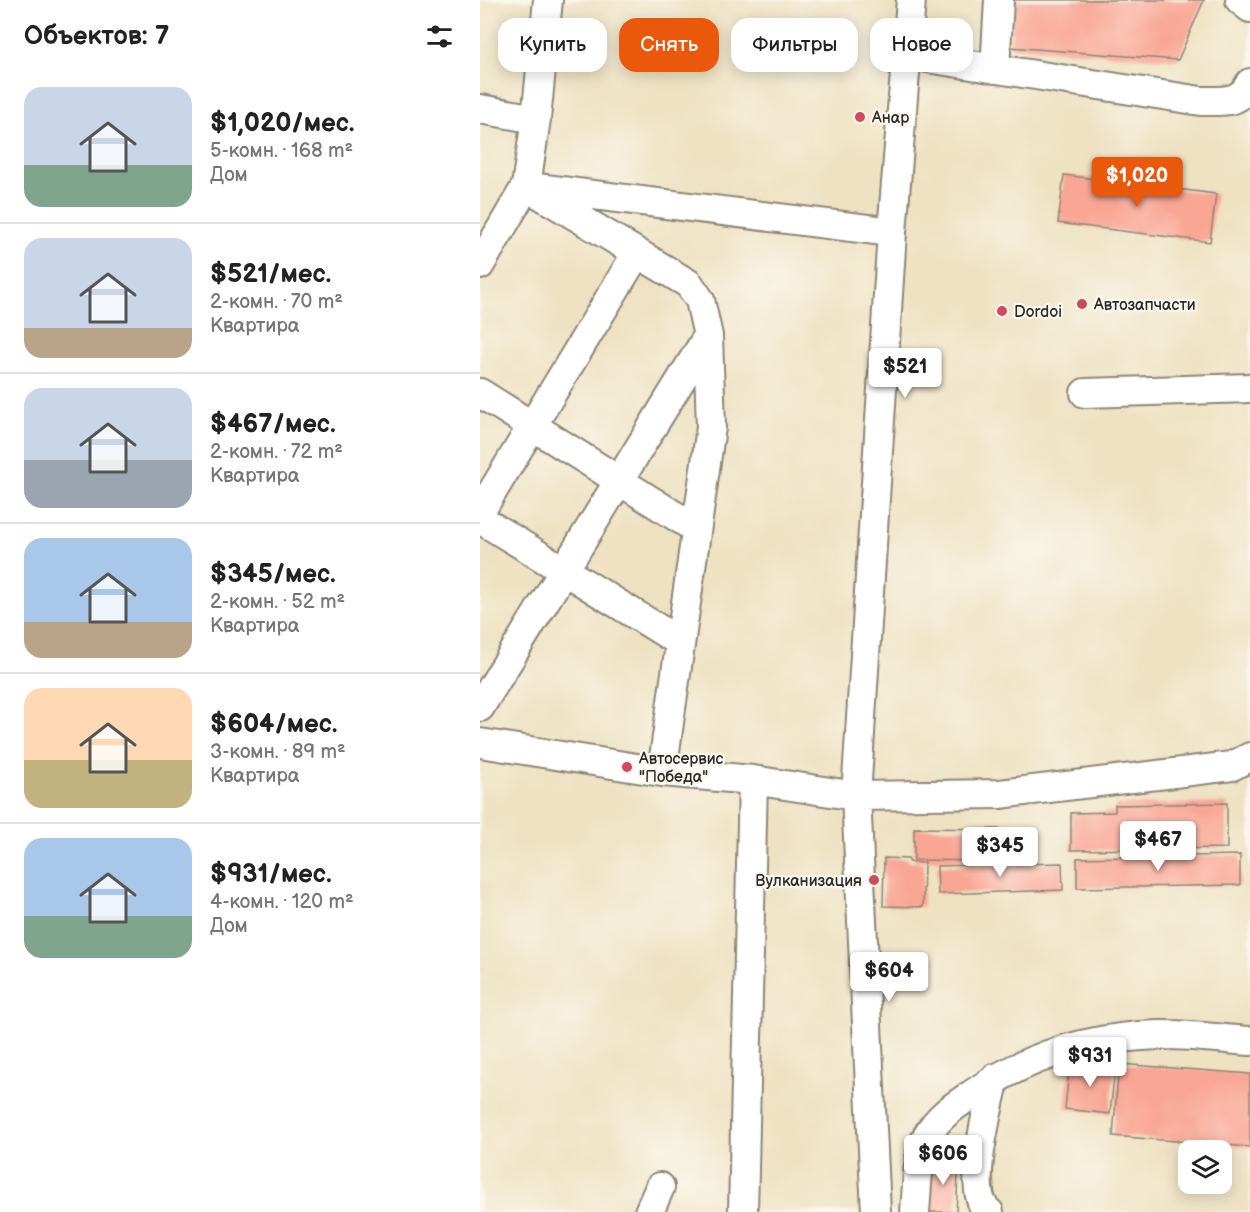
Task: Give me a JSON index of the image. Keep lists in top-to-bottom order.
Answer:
{
  "places": [
    "Анар",
    "Автозапчасти",
    "Dordoi",
    "Автосервис \"Победа\"",
    "Вулканизация"
  ],
  "page": {
    "heading": "Объектов: 7",
    "chip": [
      "Купить",
      "Снять",
      "Фильтры",
      "Новое"
    ],
    "list": [
      {
        "name": "$1,020/мес.",
        "note": "5-комн. · 168 m² · Дом"
      },
      {
        "name": "$521/мес.",
        "note": "2-комн. · 70 m² · Квартира"
      },
      {
        "name": "$467/мес.",
        "note": "2-комн. · 72 m² · Квартира"
      },
      {
        "name": "$345/мес.",
        "note": "2-комн. · 52 m² · Квартира"
      },
      {
        "name": "$604/мес.",
        "note": "3-комн. · 89 m² · Квартира"
      },
      {
        "name": "$931/мес.",
        "note": "4-комн. · 120 m² · Дом"
      }
    ],
    "price": [
      "$1,020",
      "$521",
      "$467",
      "$345",
      "$604",
      "$931",
      "$606"
    ]
  }
}
